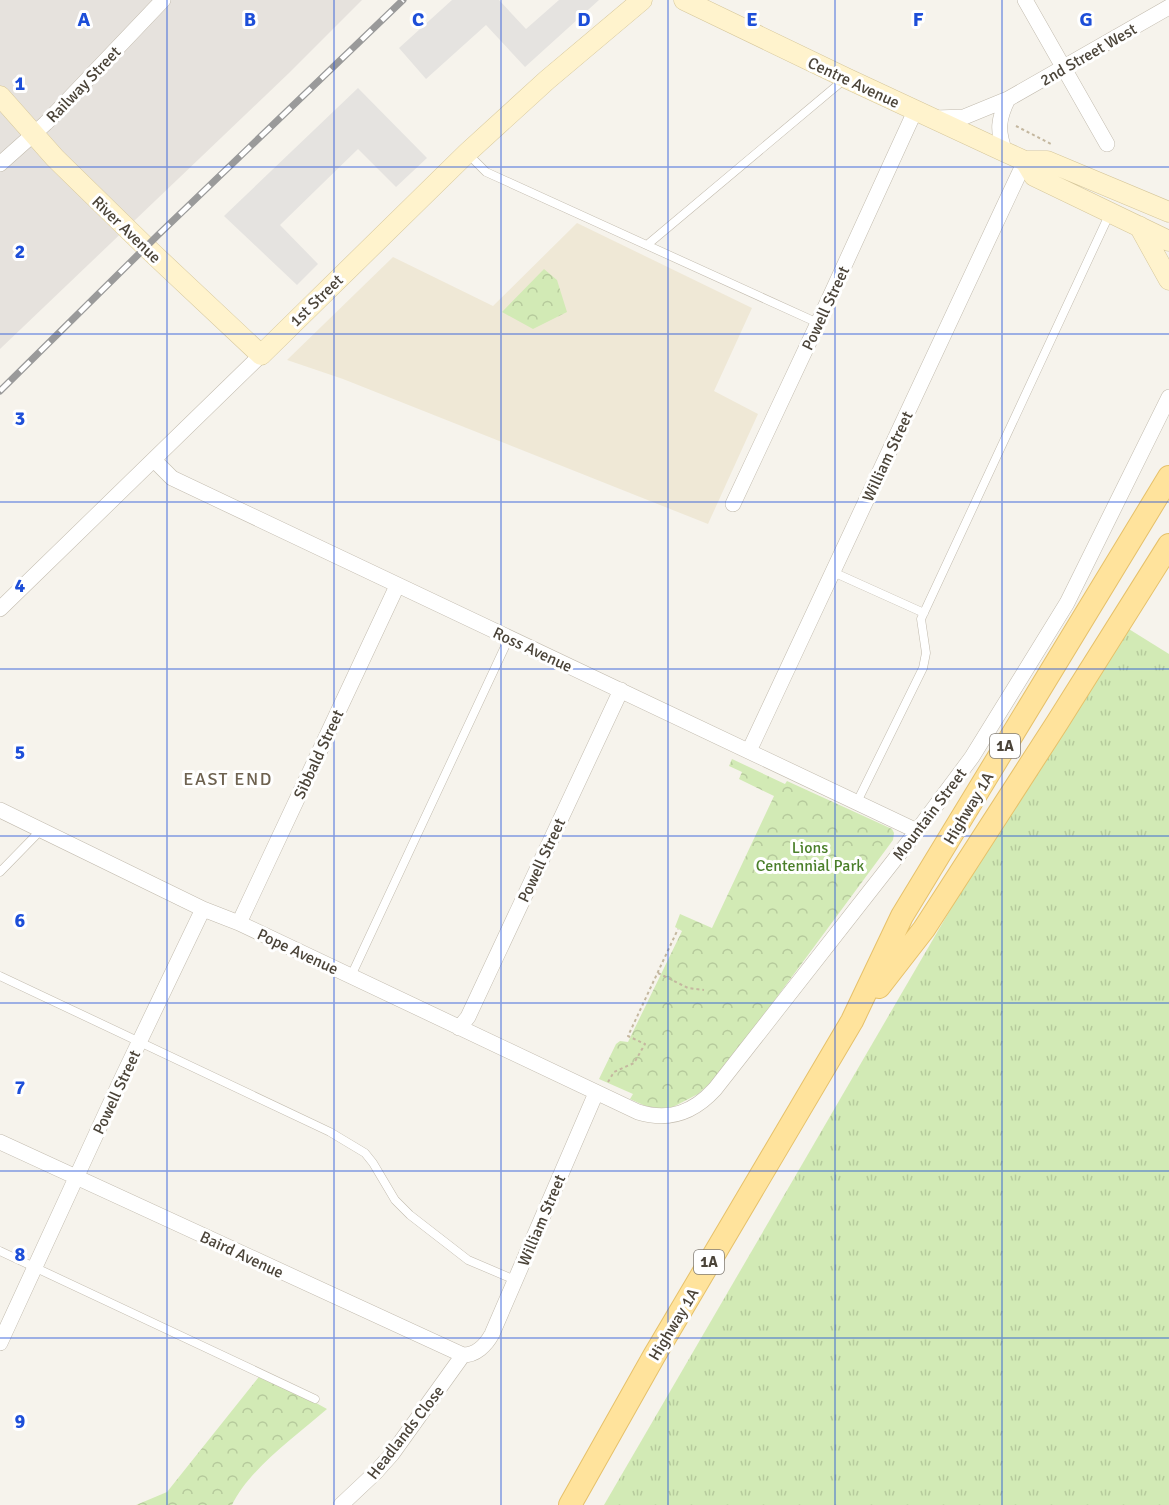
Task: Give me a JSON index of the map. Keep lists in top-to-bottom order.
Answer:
{
  "streets": {
    "main road": ["1A", "Highway 1A"],
    "street": [
      "2nd Street West",
      "Centre Avenue",
      "Railway Street",
      "River Avenue",
      "1st Street",
      "Powell Street",
      "William Street",
      "Ross Avenue",
      "Sibbald Street",
      "Mountain Street",
      "Pope Avenue",
      "Baird Avenue",
      "Headlands Close"
    ]
  },
  "crossings": [
    ["2nd Street West", "Centre Avenue"],
    ["2nd Street West", "Powell Street"],
    ["Centre Avenue", "Powell Street"],
    ["Centre Avenue", "William Street"],
    ["Railway Street", "River Avenue"],
    ["River Avenue", "1st Street"],
    ["1st Street", "Ross Avenue"],
    ["Powell Street", "Ross Avenue"],
    ["Powell Street", "Pope Avenue"],
    ["Powell Street", "Baird Avenue"],
    ["William Street", "Ross Avenue"],
    ["William Street", "Mountain Street"],
    ["William Street", "Pope Avenue"],
    ["William Street", "Baird Avenue"],
    ["William Street", "Headlands Close"],
    ["Ross Avenue", "Sibbald Street"],
    ["Ross Avenue", "Mountain Street"],
    ["Sibbald Street", "Pope Avenue"],
    ["Mountain Street", "Pope Avenue"],
    ["Baird Avenue", "Headlands Close"]
  ],
  "districts": ["EAST END"],
  "parks": ["Lions Centennial Park"],
  "grid": {
    "columns": [
      "A",
      "B",
      "C",
      "D",
      "E",
      "F",
      "G"
    ],
    "rows": [
      "1",
      "2",
      "3",
      "4",
      "5",
      "6",
      "7",
      "8",
      "9"
    ]
  }
}
